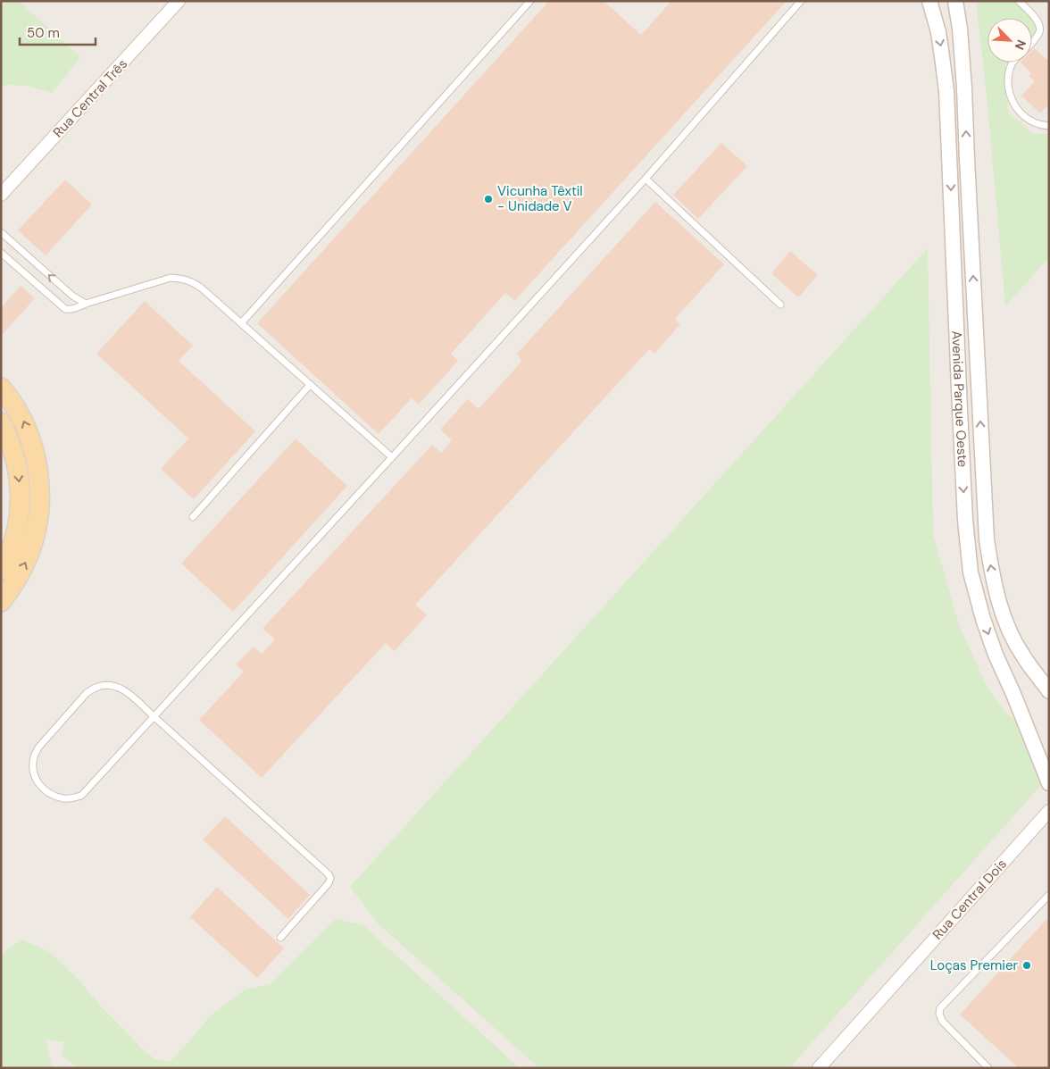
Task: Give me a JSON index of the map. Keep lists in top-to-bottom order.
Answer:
{
  "streets": {
    "street": ["Rua Central Três", "Avenida Parque Oeste", "Rua Central Dois"]
  },
  "places": ["Vicunha Têxtil - Unidade V", "Loças Premier"],
  "scale_bar": "50 m",
  "north": "bottom right"
}
